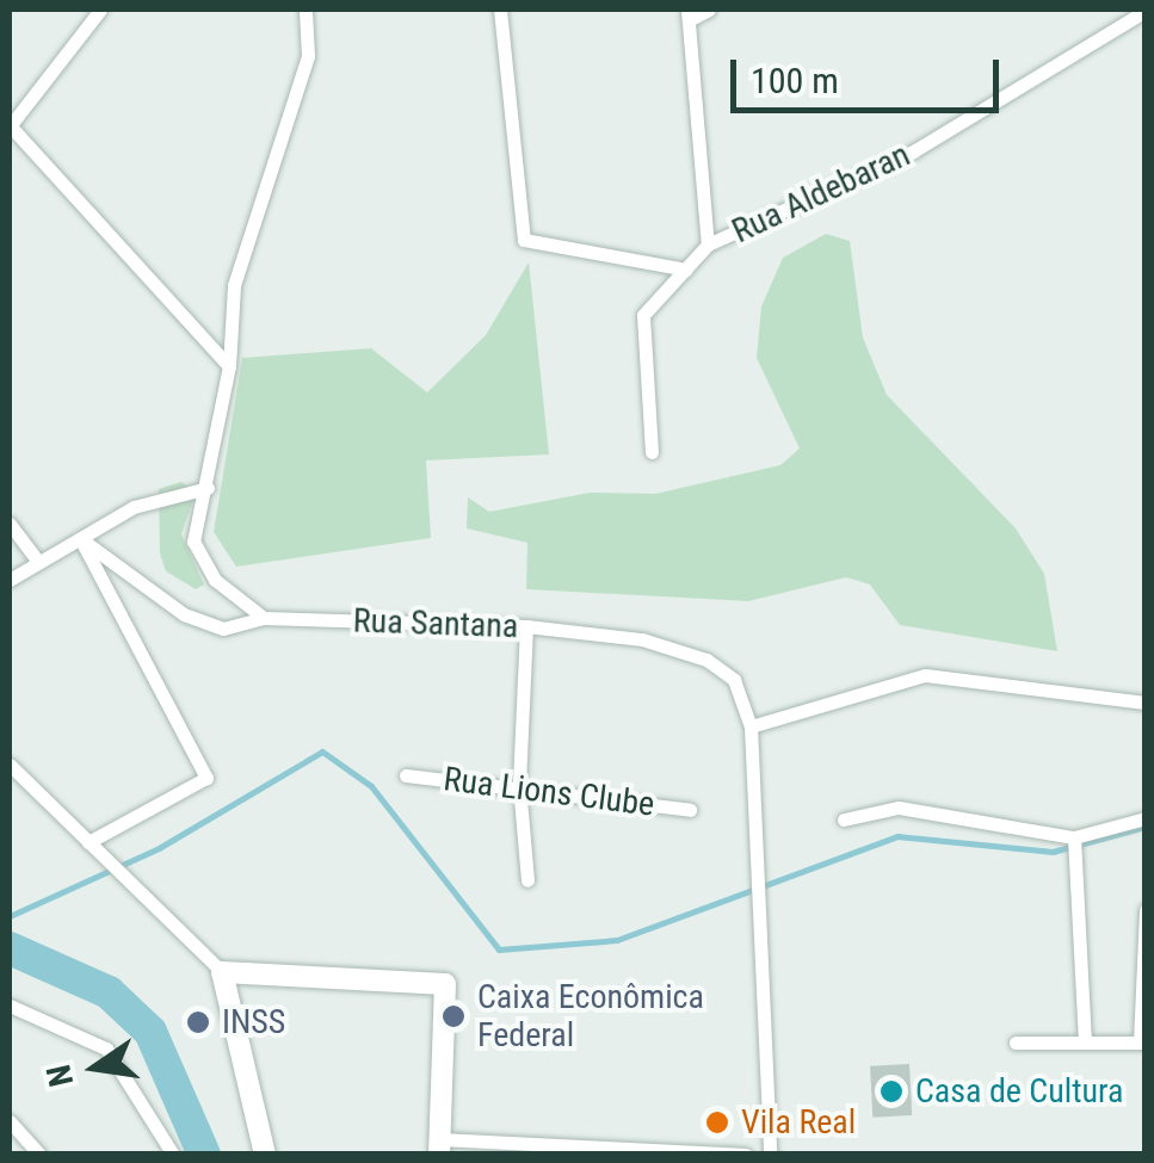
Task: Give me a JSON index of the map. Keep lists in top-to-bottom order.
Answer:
{
  "streets": {
    "street": ["Rua Aldebaran", "Rua Santana", "Rua Lions Clube"]
  },
  "places": [
    "Caixa Econômica Federal",
    "INSS",
    "Casa de Cultura",
    "Vila Real"
  ],
  "scale_bar": "100 m",
  "north": "left"
}
